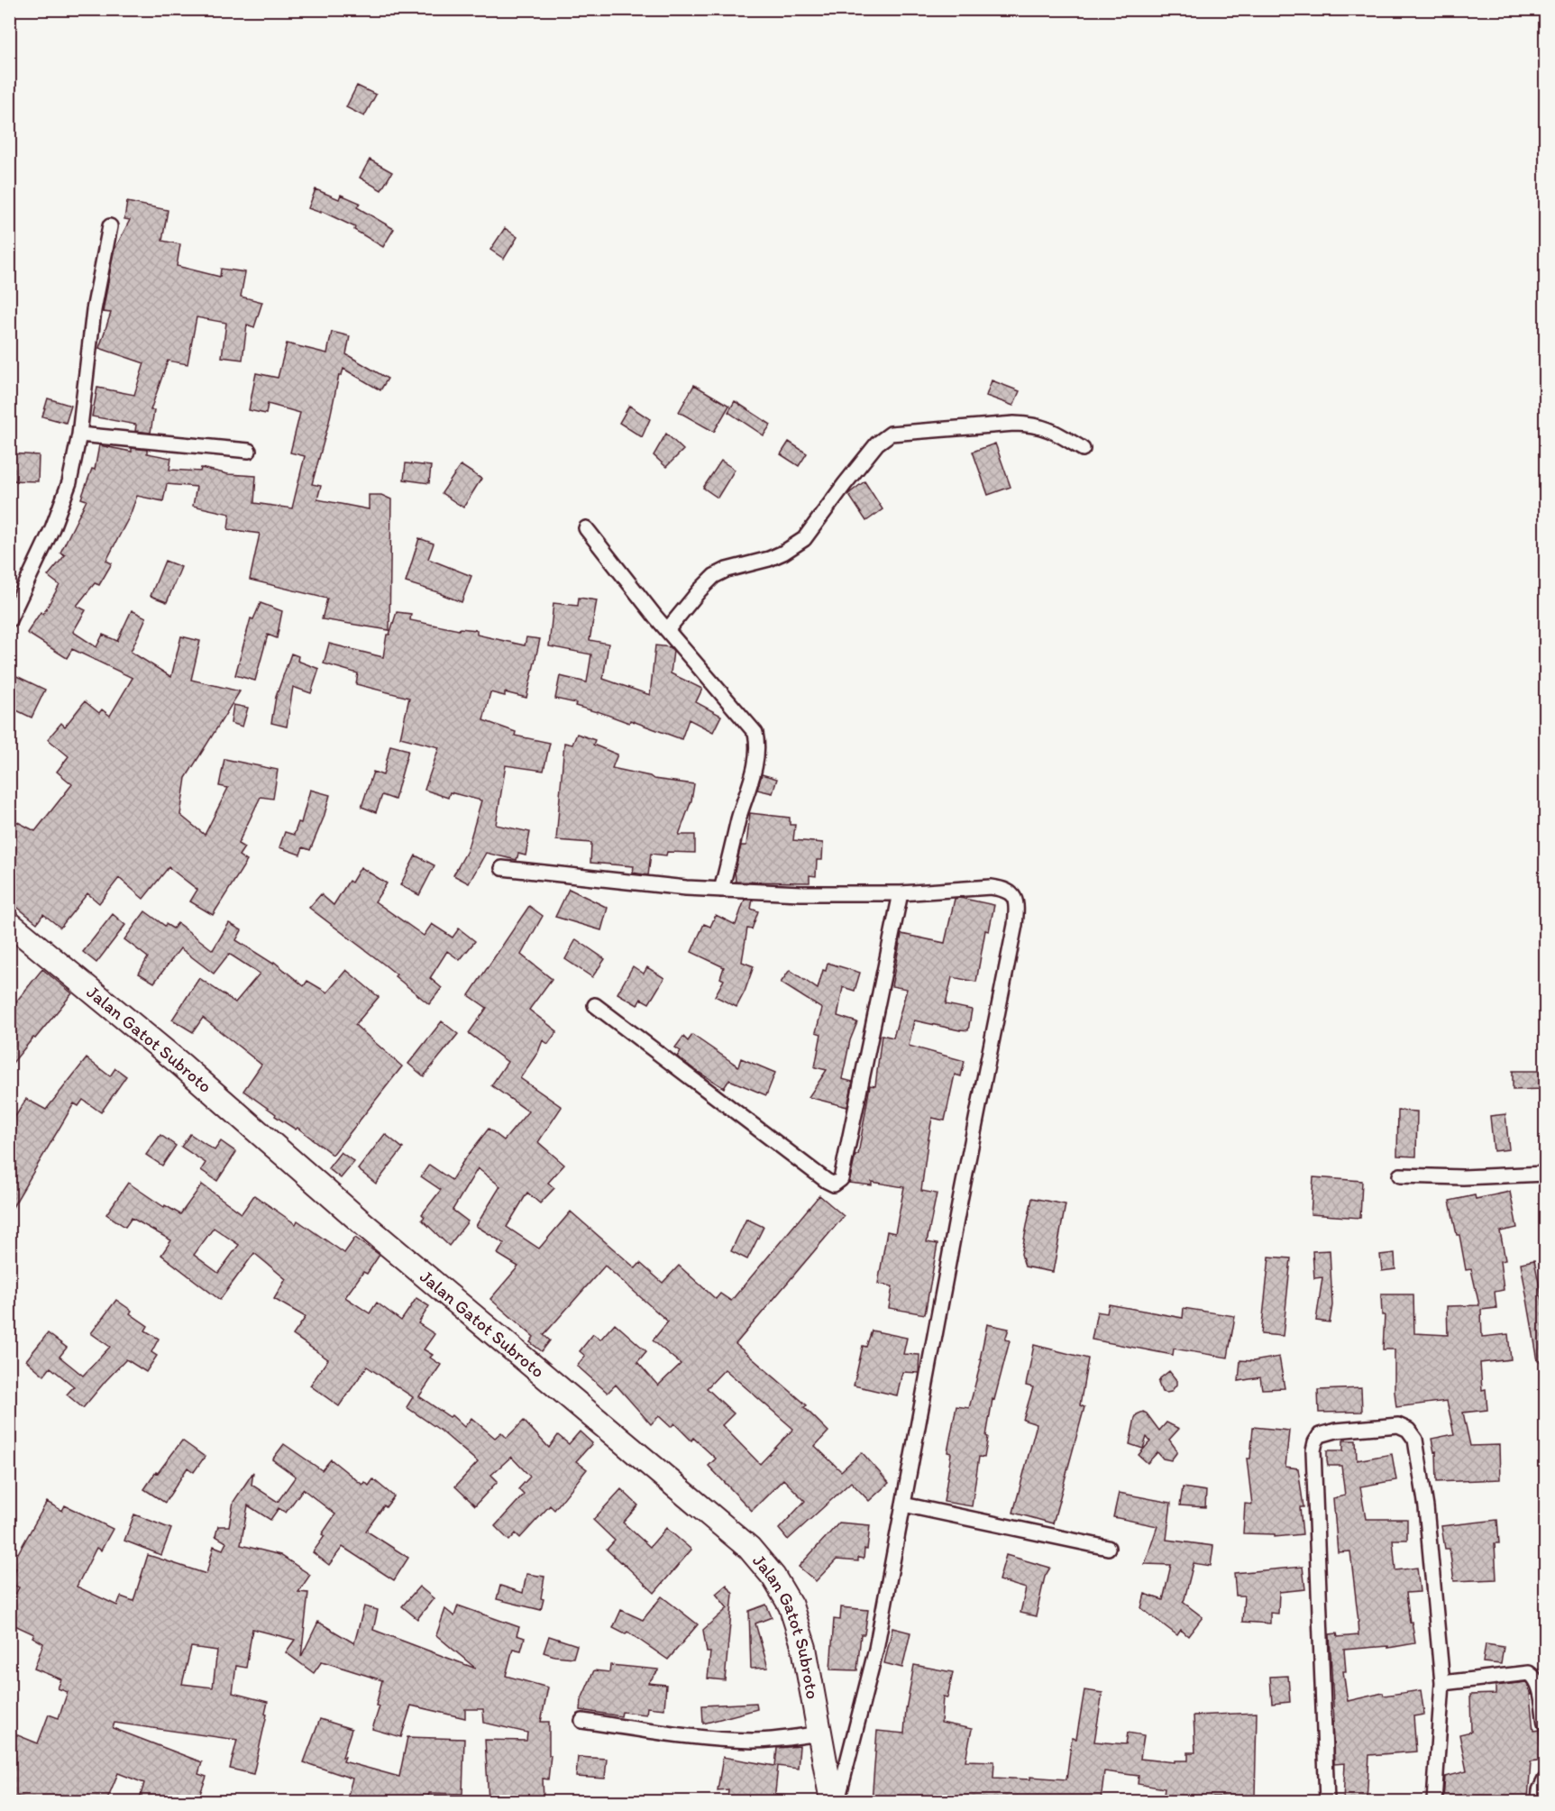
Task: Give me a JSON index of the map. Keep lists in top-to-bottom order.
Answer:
{
  "streets": {
    "highway": ["Jalan Gatot Subroto"]
  }
}
